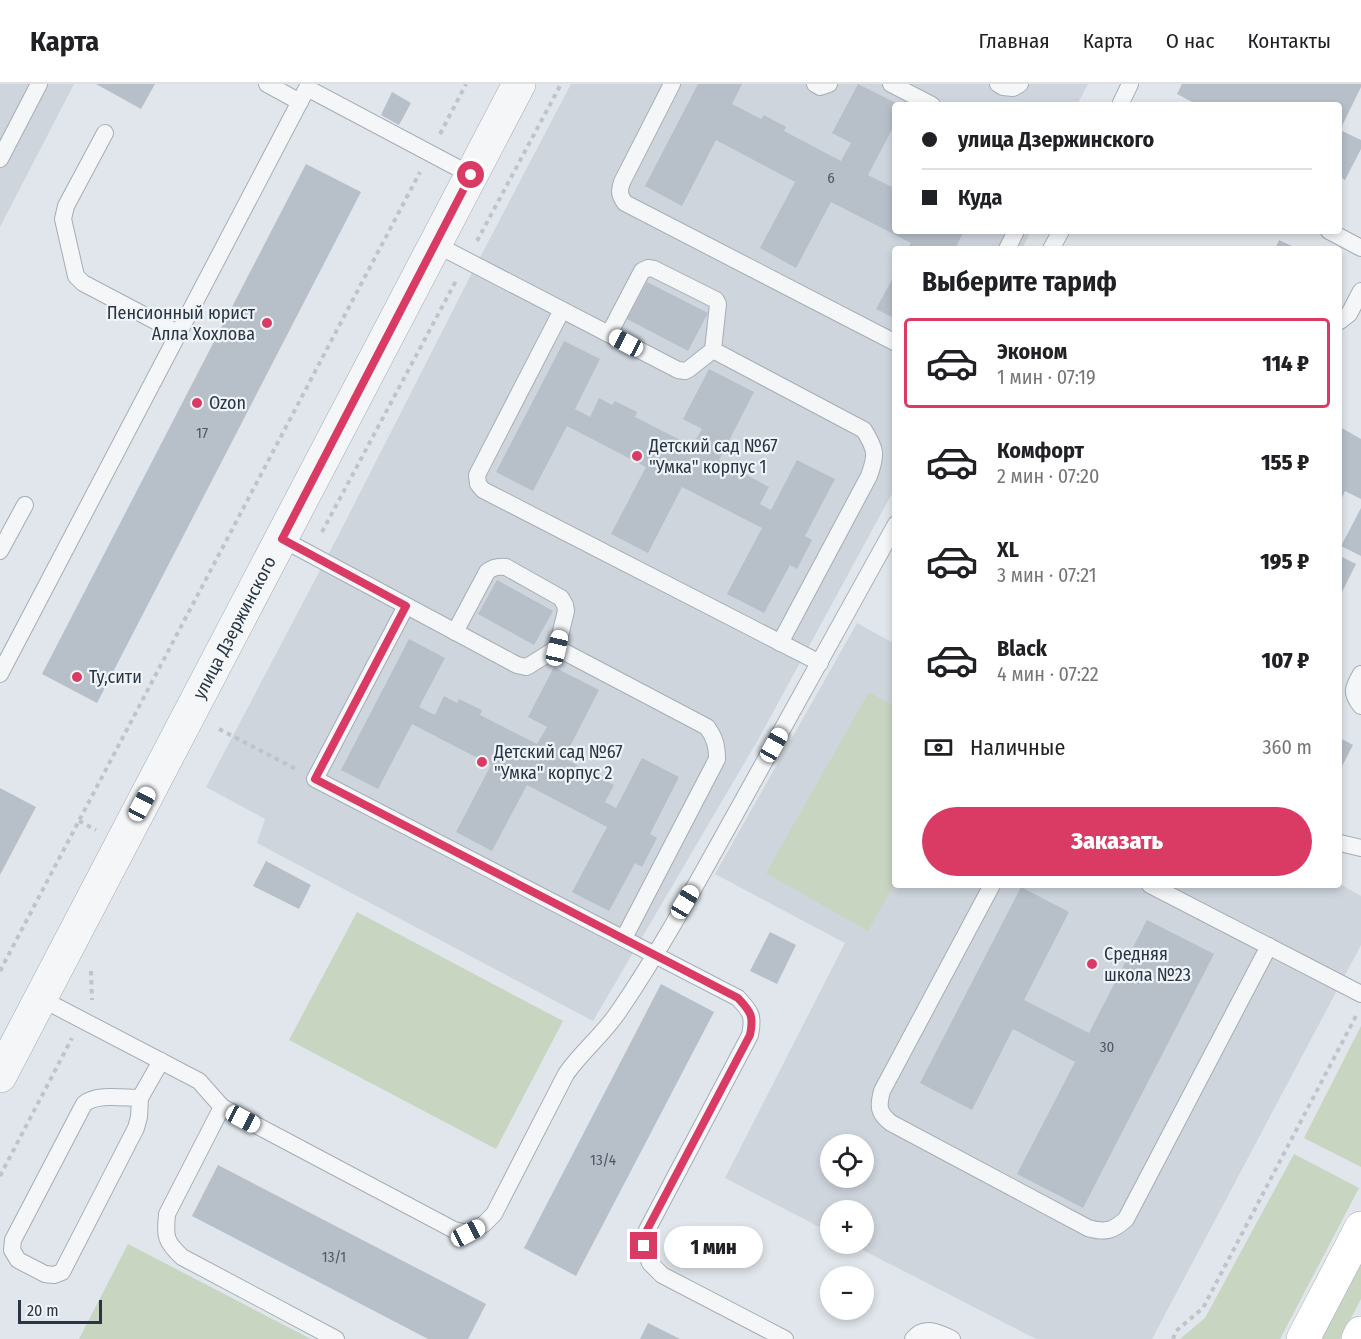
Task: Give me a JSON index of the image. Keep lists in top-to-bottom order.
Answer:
{
  "streets": {
    "street": ["улица Дзержинского"]
  },
  "places": [
    "Пенсионный юрист Алла Хохлова",
    "Ozon",
    "Детский сад №67 \"Умка\" корпус 1",
    "Ту,сити",
    "Детский сад №67 \"Умка\" корпус 2",
    "Средняя школа №23"
  ],
  "house_numbers": [
    "6",
    "17",
    "30",
    "13/4",
    "13/1"
  ],
  "scale_bar": "20 m",
  "page": {
    "header": "Карта",
    "nav": [
      "Главная",
      "Карта",
      "О нас",
      "Контакты"
    ],
    "banner": ["улица Дзержинского", "Куда"],
    "heading": "Выберите тариф",
    "list": [
      {
        "name": "Эконом",
        "note": "1 мин · 07:19",
        "value": "114 ₽"
      },
      {
        "name": "Комфорт",
        "note": "2 мин · 07:20",
        "value": "155 ₽"
      },
      {
        "name": "XL",
        "note": "3 мин · 07:21",
        "value": "195 ₽"
      },
      {
        "name": "Black",
        "note": "4 мин · 07:22",
        "value": "107 ₽"
      }
    ],
    "pay": ["Наличные", "360 m"],
    "buttons": "Заказать",
    "map_buttons": ["+", "−"],
    "bubble": "1 мин",
    "scale": "20 m"
  }
}
